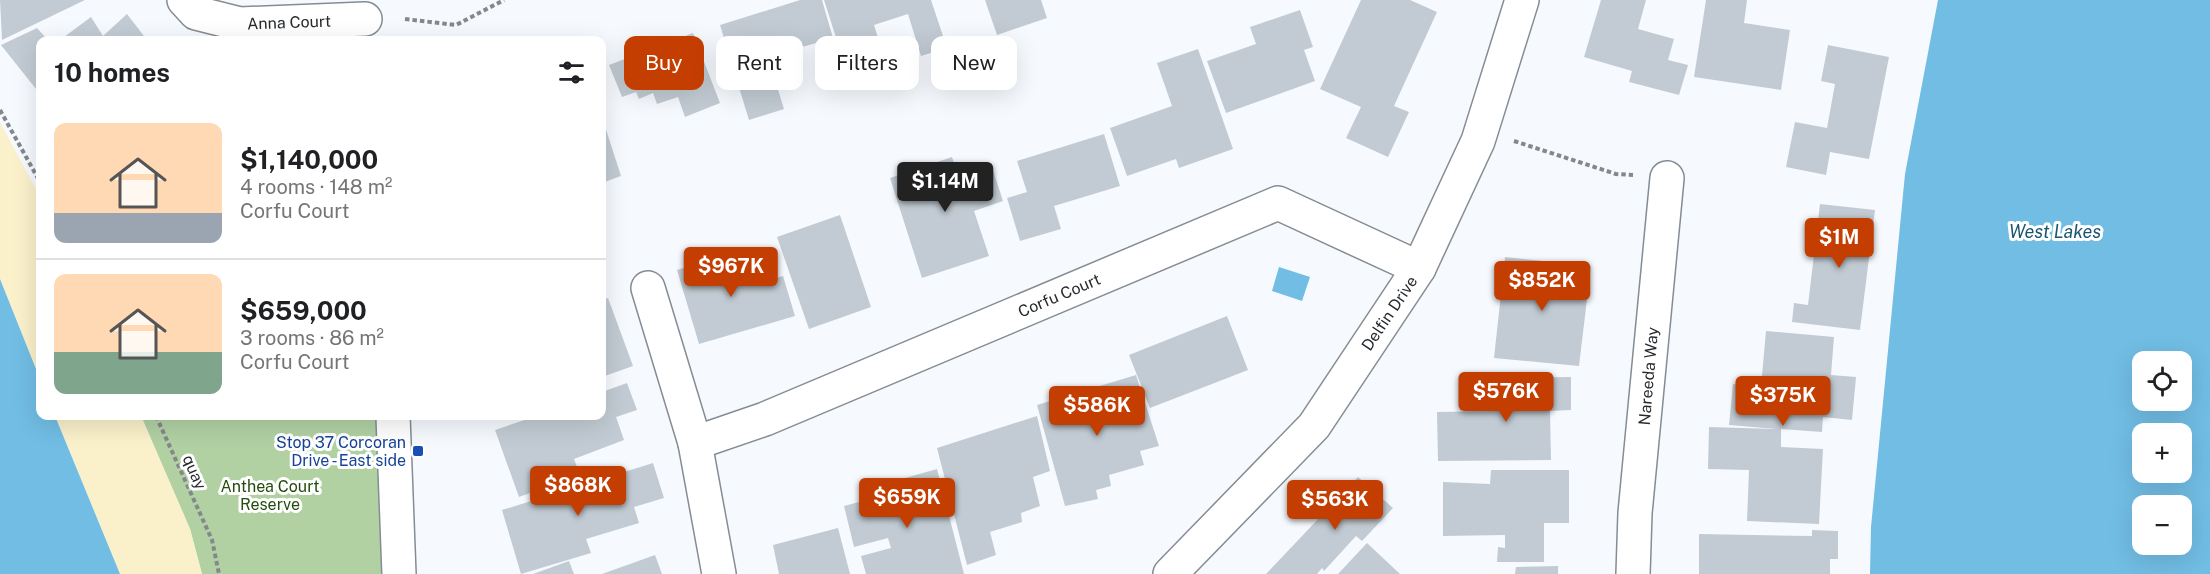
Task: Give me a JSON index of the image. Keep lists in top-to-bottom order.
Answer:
{
  "streets": {
    "street": [
      "Anna Court",
      "Corfu Court",
      "Delfin Drive",
      "Nareeda Way"
    ],
    "path": ["quay"]
  },
  "crossings": [
    ["Corfu Court", "Delfin Drive"]
  ],
  "water": ["West Lakes"],
  "parks": ["Anthea Court Reserve"],
  "places": {
    "transit": ["Stop 37 Corcoran Drive - East side"]
  },
  "page": {
    "chip": [
      "Buy",
      "Rent",
      "Filters",
      "New"
    ],
    "heading": "10 homes",
    "list": [
      {
        "name": "$1,140,000",
        "note": "4 rooms · 148 m² · Corfu Court"
      },
      {
        "name": "$659,000",
        "note": "3 rooms · 86 m² · Corfu Court"
      }
    ],
    "price": [
      "$1.14M",
      "$1M",
      "$967K",
      "$852K",
      "$576K",
      "$375K",
      "$586K",
      "$868K",
      "$659K",
      "$563K"
    ],
    "map_buttons": ["+", "−"]
  }
}
